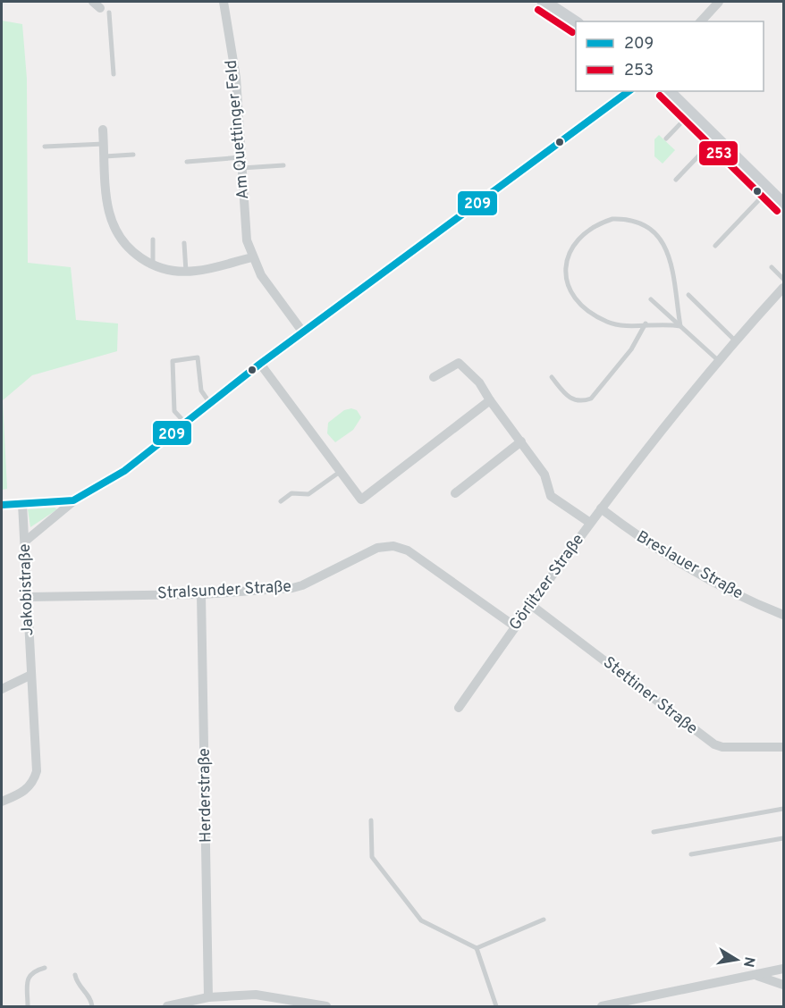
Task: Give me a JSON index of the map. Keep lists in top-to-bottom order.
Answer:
{
  "streets": {
    "street": [
      "Am Quettinger Feld",
      "Breslauer Straße",
      "Görlitzer Straße",
      "Jakobistraße",
      "Stralsunder Straße",
      "Stettiner Straße",
      "Herderstraße"
    ]
  },
  "crossings": [
    ["Breslauer Straße", "Görlitzer Straße"],
    ["Görlitzer Straße", "Stralsunder Straße"],
    ["Görlitzer Straße", "Stettiner Straße"],
    ["Jakobistraße", "Stralsunder Straße"],
    ["Stralsunder Straße", "Herderstraße"]
  ],
  "lines": ["transit line 253", "transit line 209"],
  "legend": ["209", "253"],
  "north": "right"
}
